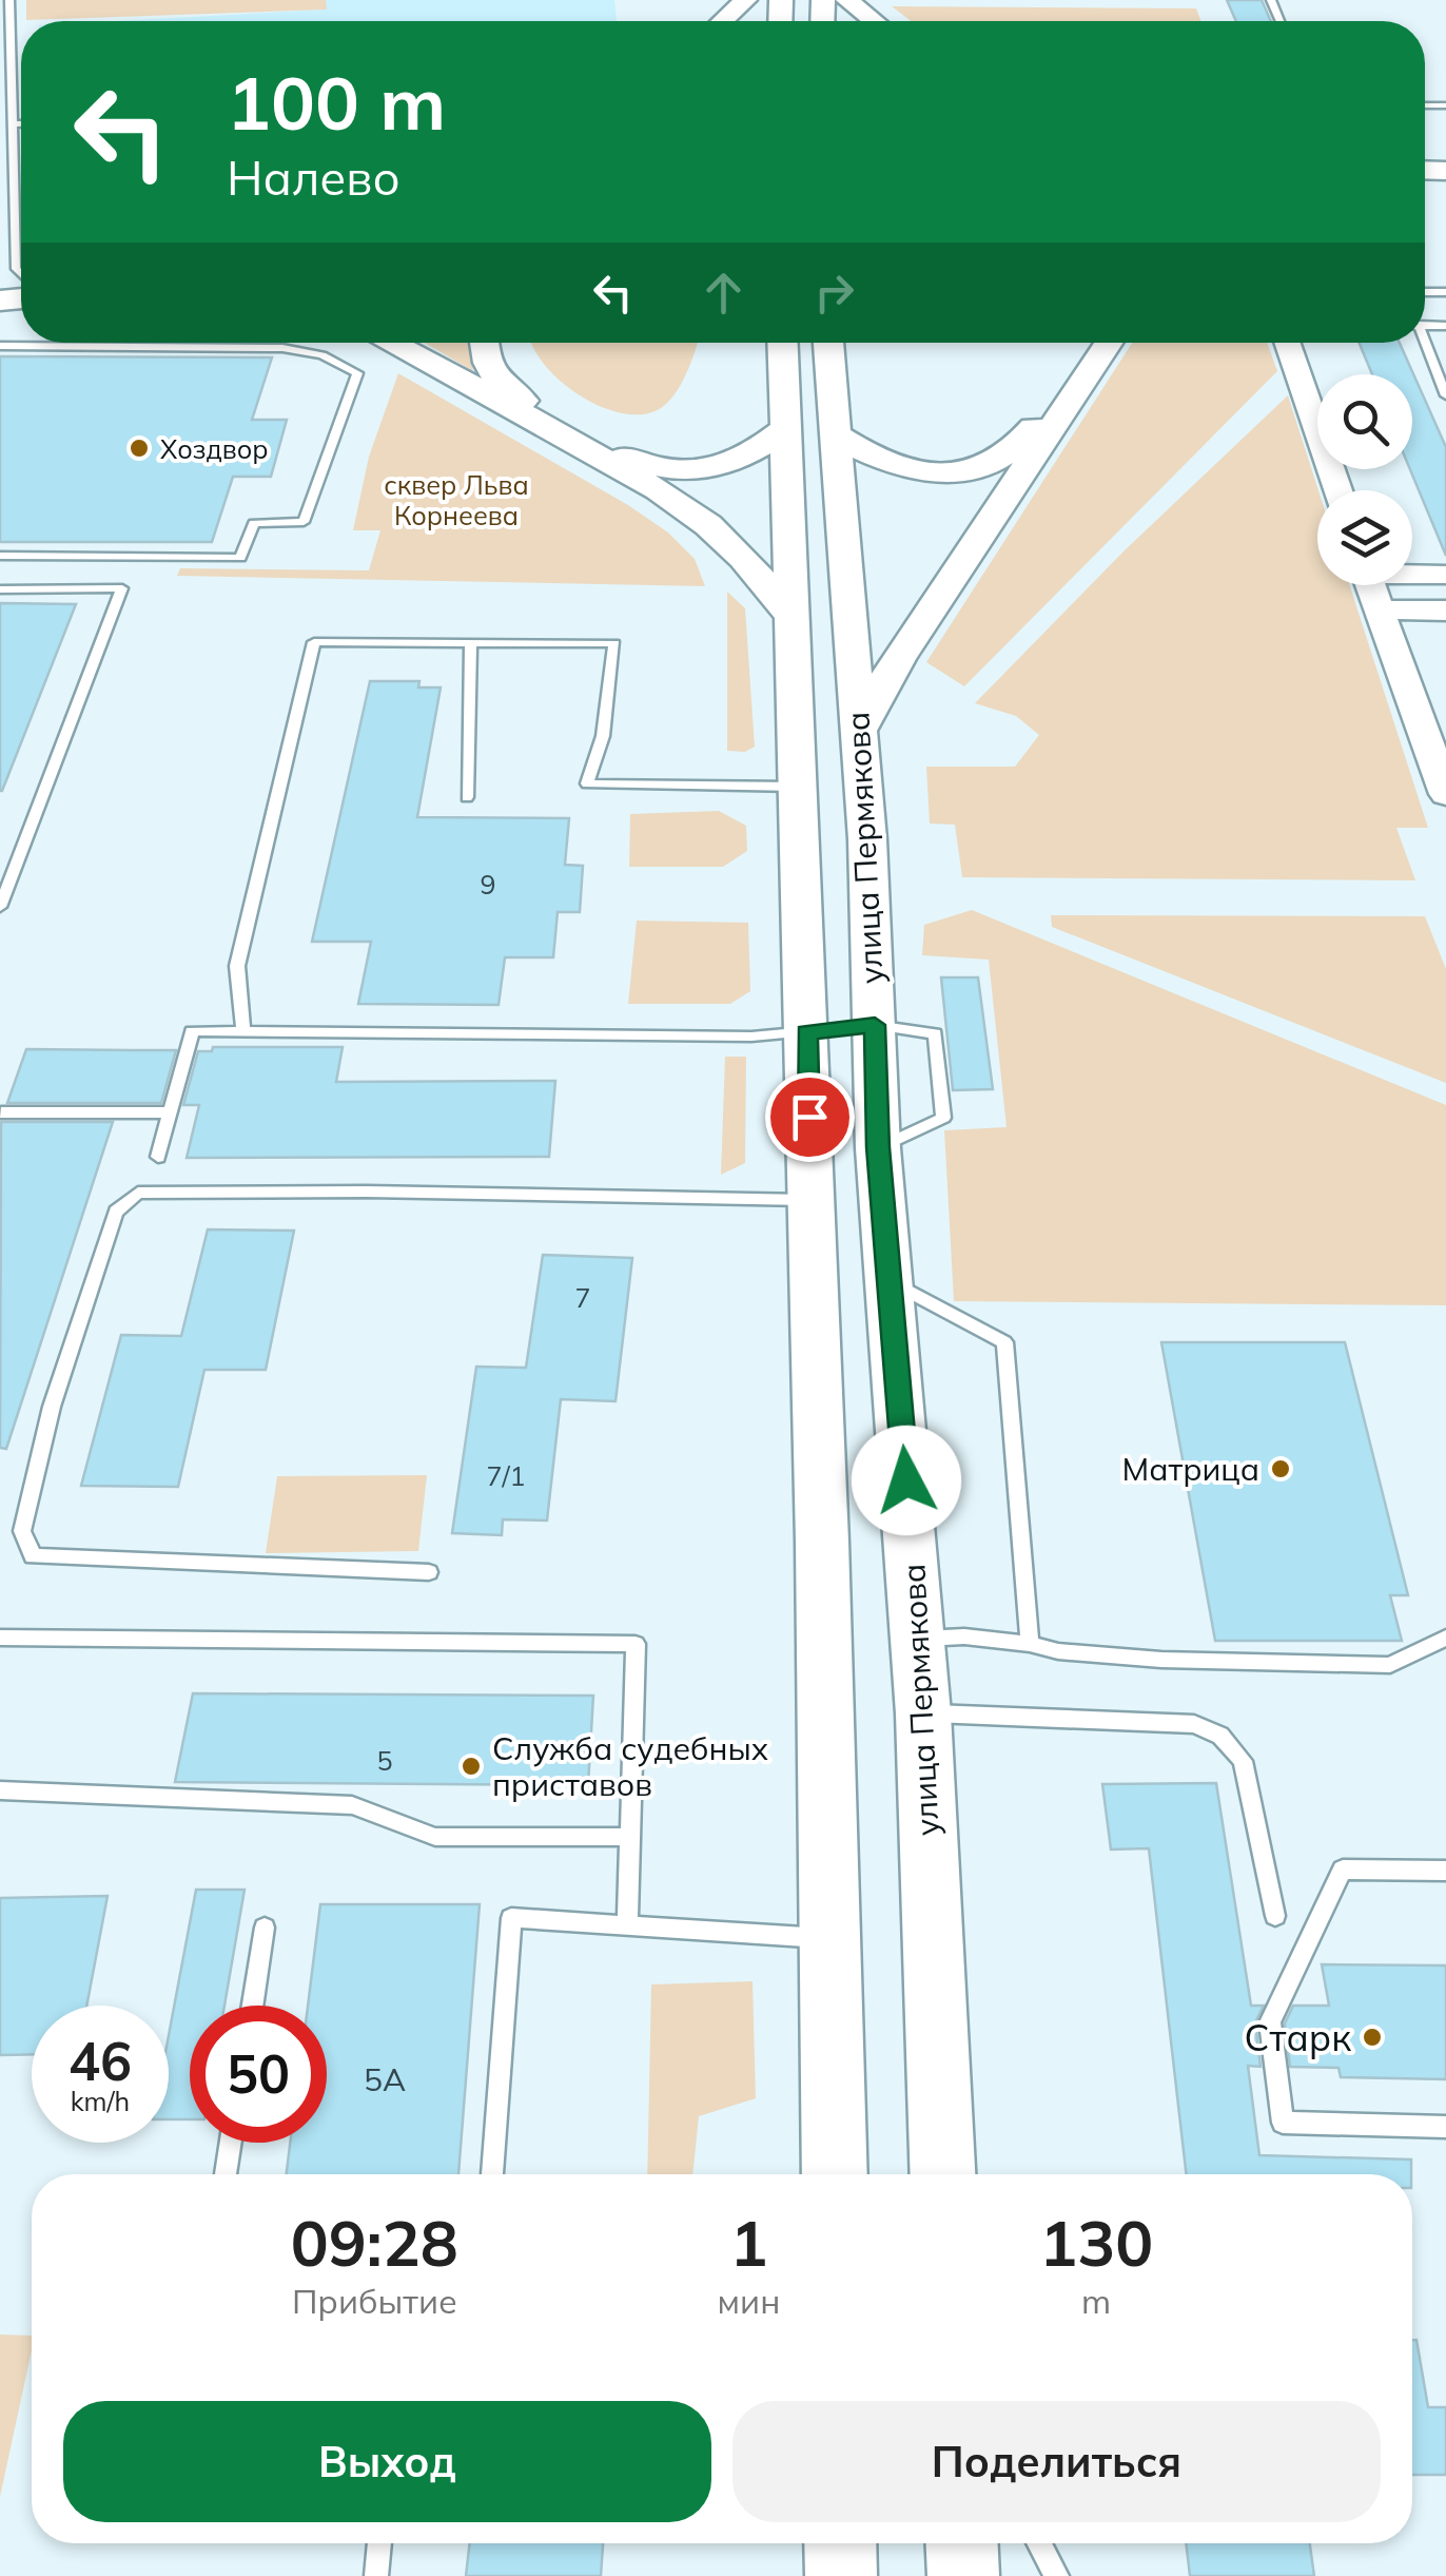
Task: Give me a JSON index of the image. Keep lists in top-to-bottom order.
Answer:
{
  "streets": {
    "main road": ["улица Пермякова"]
  },
  "parks": ["сквер Льва Корнеева"],
  "places": [
    "Хоздвор",
    "Матрица",
    "Служба судебных приставов",
    "Старк"
  ],
  "house_numbers": [
    "9",
    "7",
    "7/1",
    "5",
    "5А"
  ],
  "page": {
    "turn": ["100 m", "Налево"],
    "speed": "46 km/h",
    "limit": "50",
    "eta": [
      "09:28",
      "Прибытие",
      "1",
      "мин",
      "130",
      "m"
    ],
    "buttons": ["Выход", "Поделиться"]
  }
}
